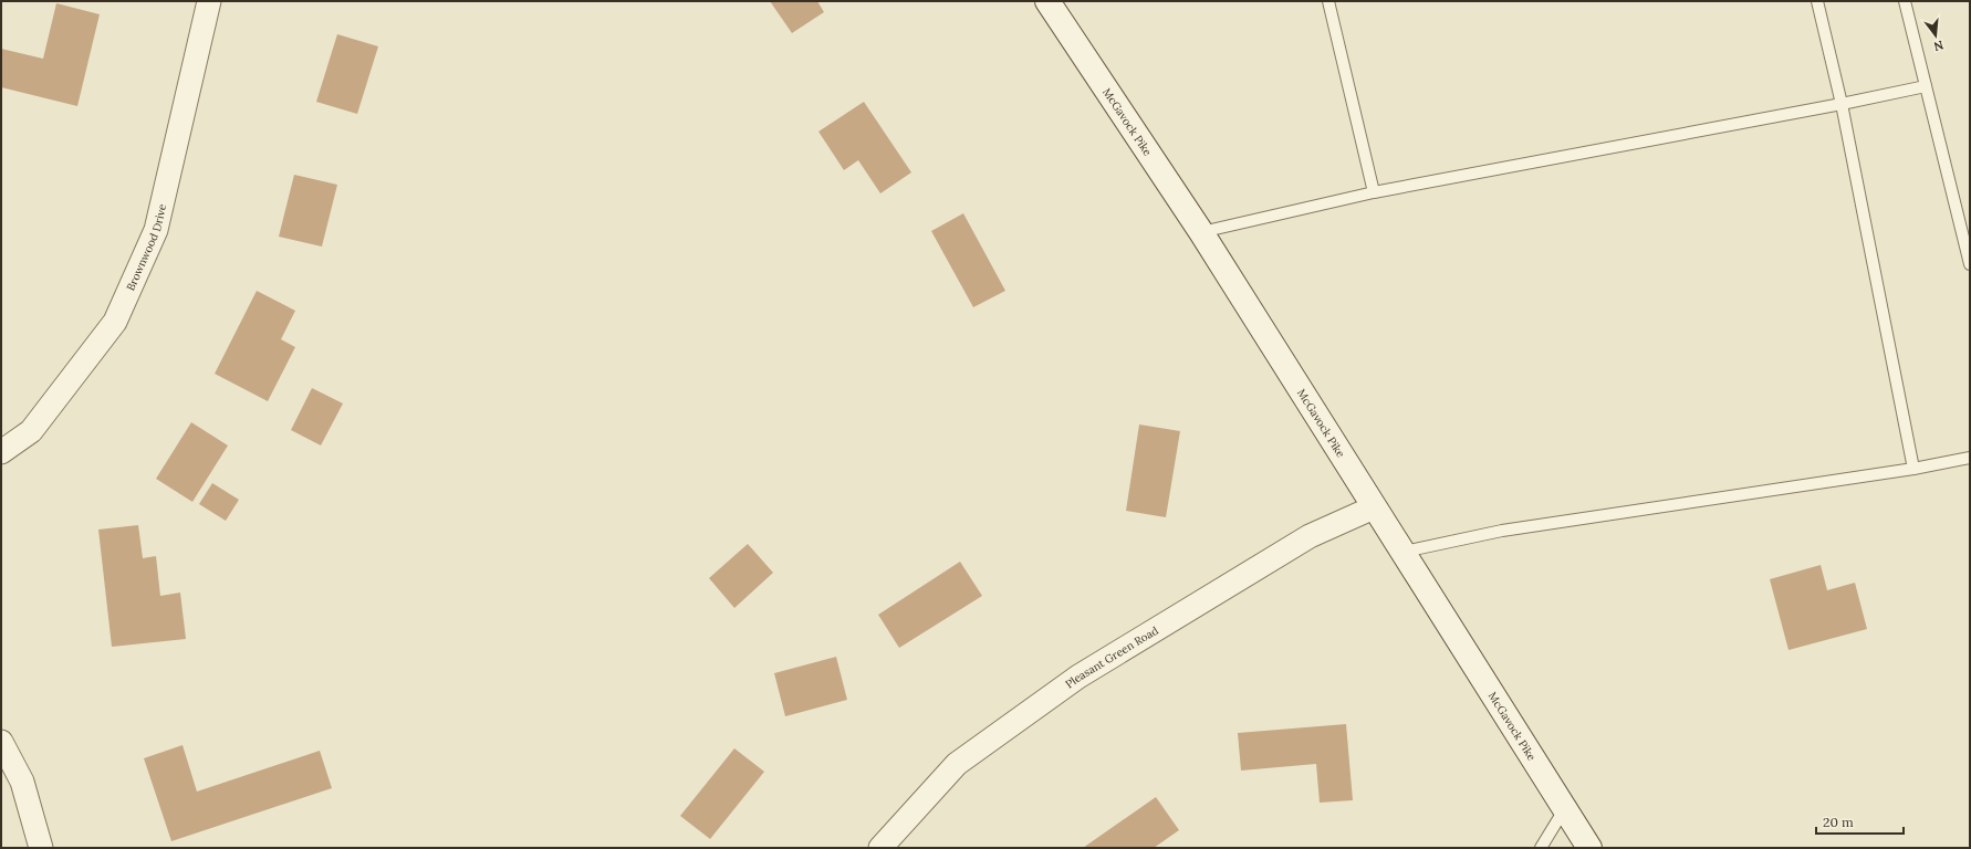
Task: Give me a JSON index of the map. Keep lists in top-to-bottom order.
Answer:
{
  "streets": {
    "main road": ["McGavock Pike"],
    "street": ["Brownwood Drive", "Pleasant Green Road"]
  },
  "crossings": [
    ["McGavock Pike", "Pleasant Green Road"]
  ],
  "scale_bar": "20 m",
  "north": "bottom"
}
